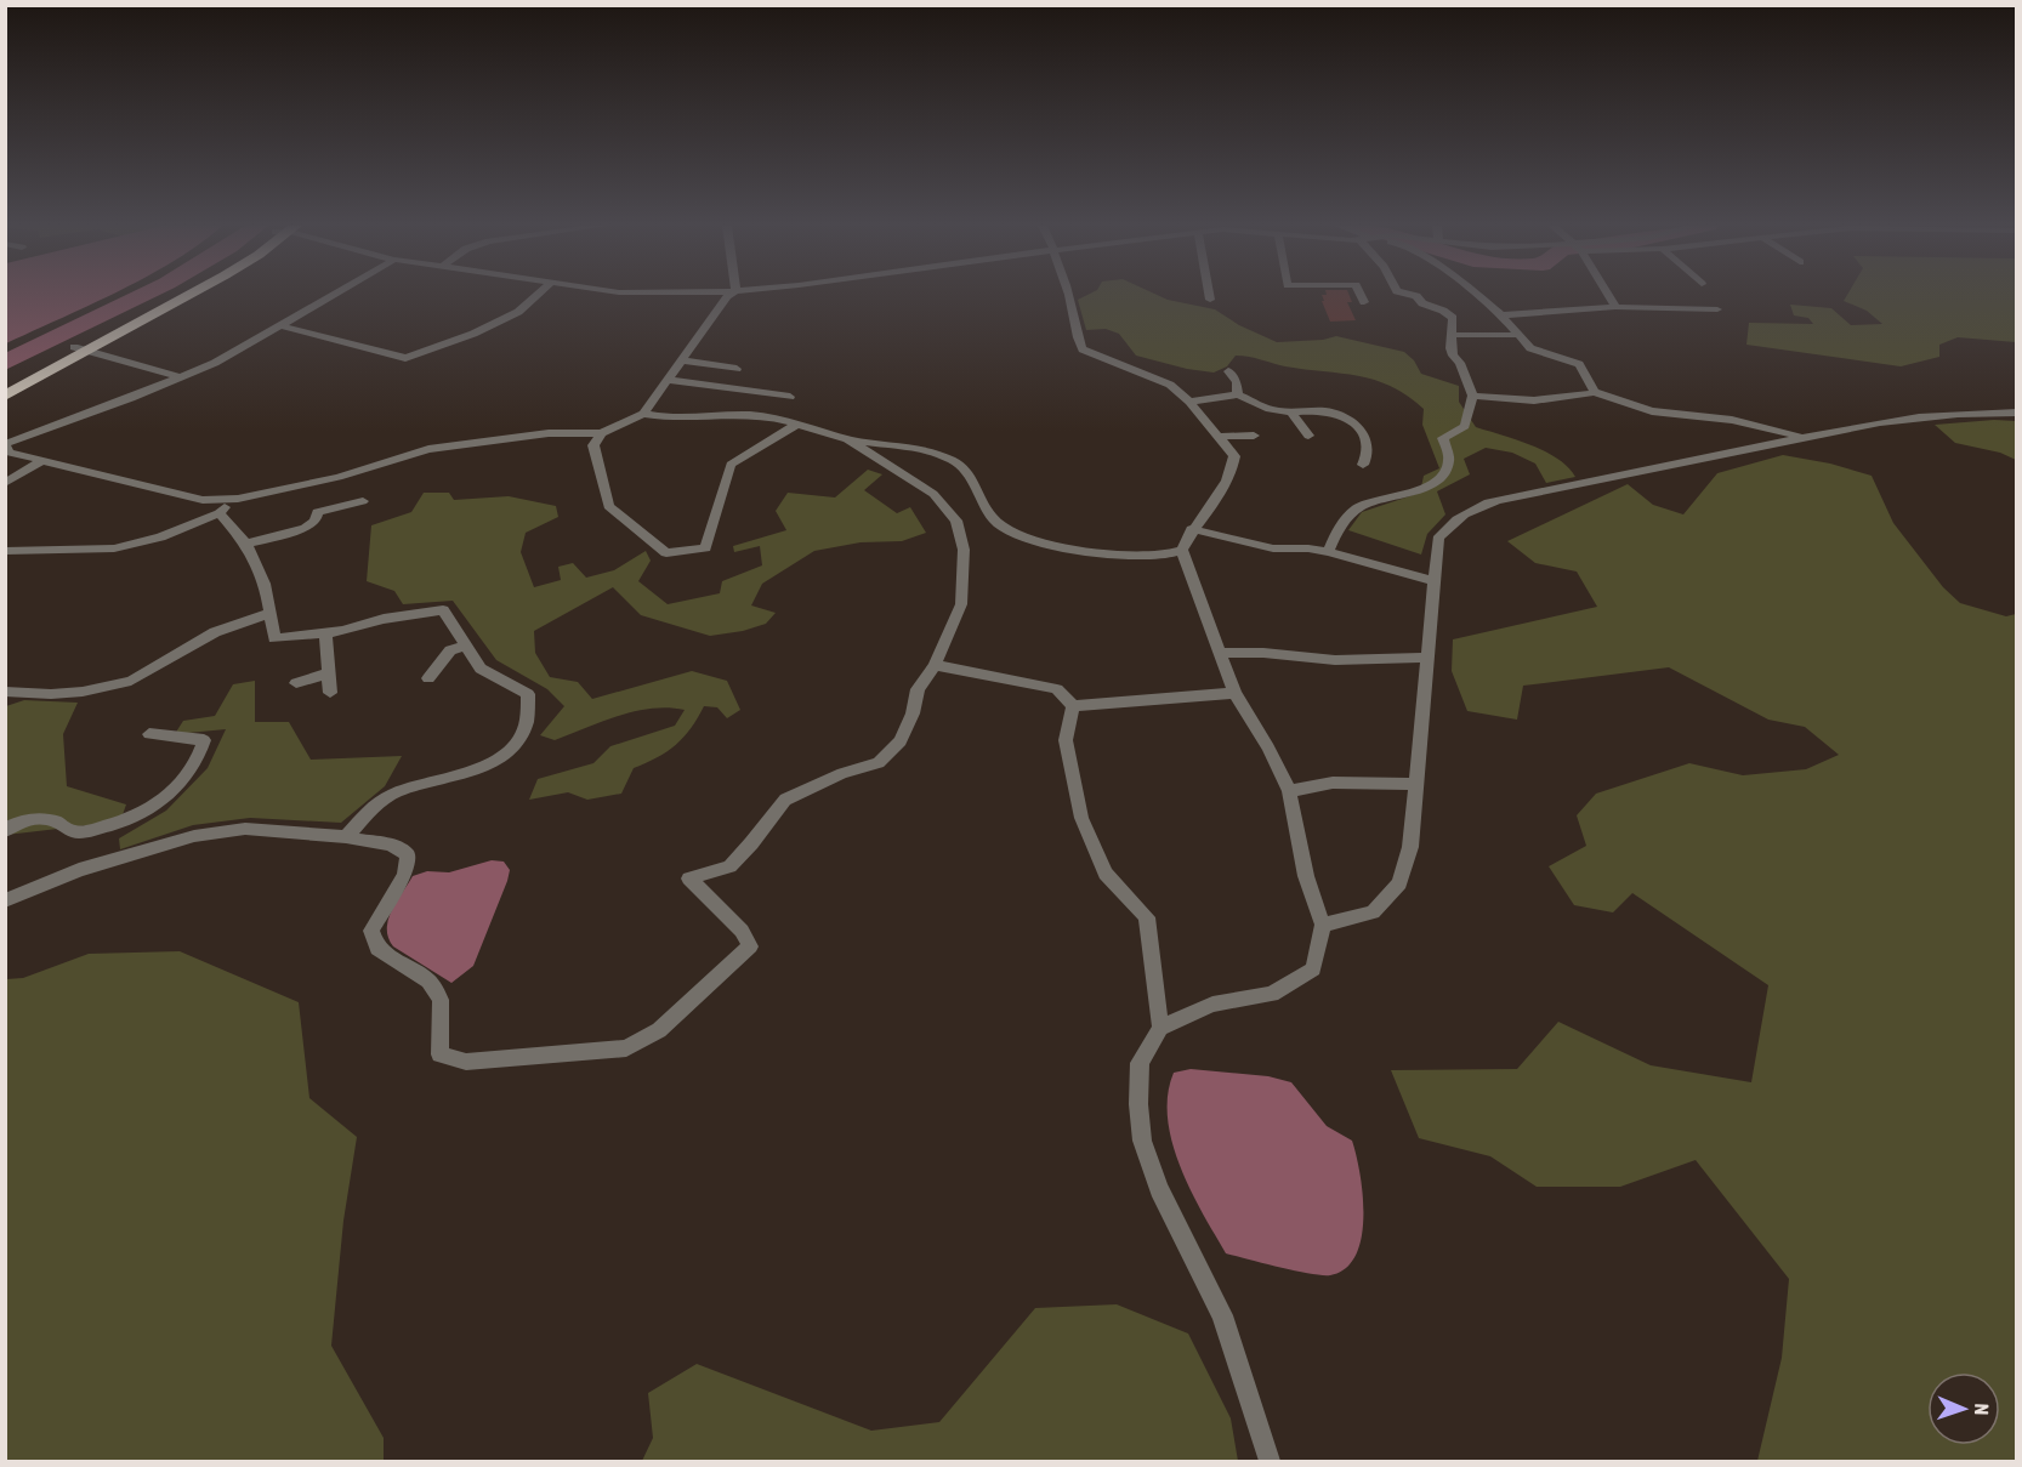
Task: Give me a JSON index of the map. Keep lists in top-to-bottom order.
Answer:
{
  "north": "right"
}
